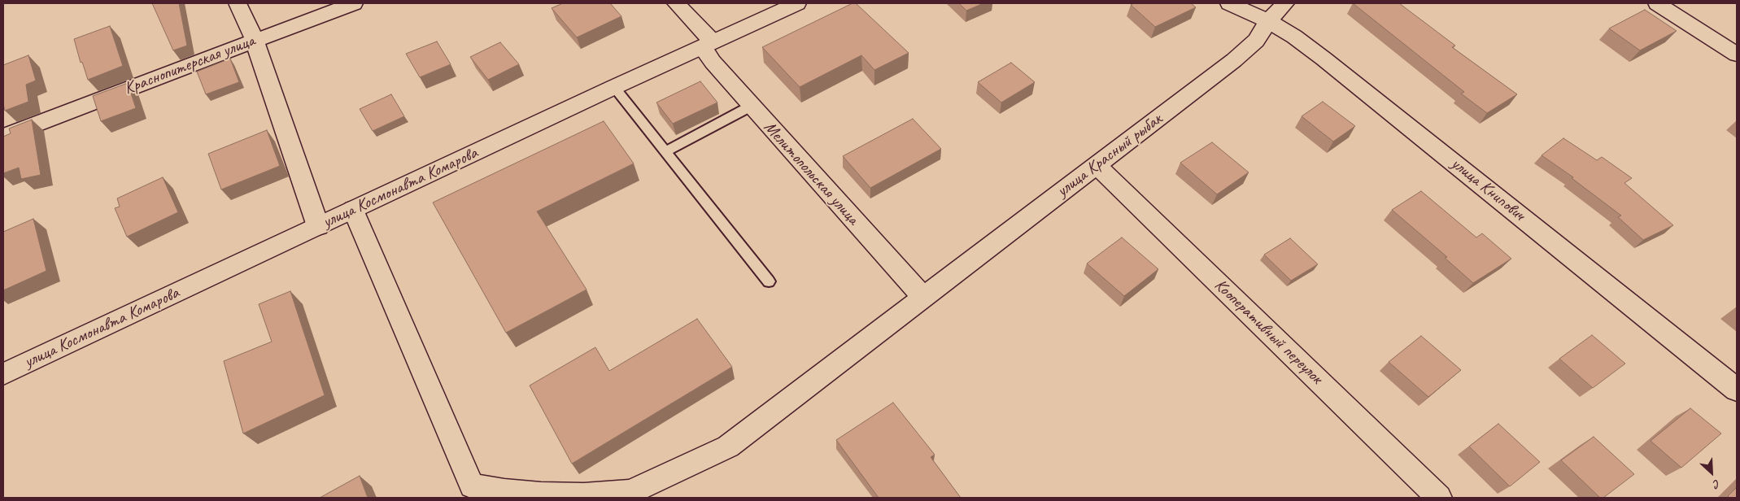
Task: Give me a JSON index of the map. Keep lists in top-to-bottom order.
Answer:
{
  "streets": {
    "street": [
      "Краснопитерская улица",
      "улица Красный рыбак",
      "Мелитопольская улица",
      "улица Космонавта Комарова",
      "улица Книпович",
      "Кооперативный переулок"
    ]
  },
  "crossings": [
    ["улица Красный рыбак", "Мелитопольская улица"],
    ["улица Красный рыбак", "улица Книпович"],
    ["улица Красный рыбак", "Кооперативный переулок"],
    ["Мелитопольская улица", "улица Космонавта Комарова"]
  ],
  "north": "bottom right"
}
